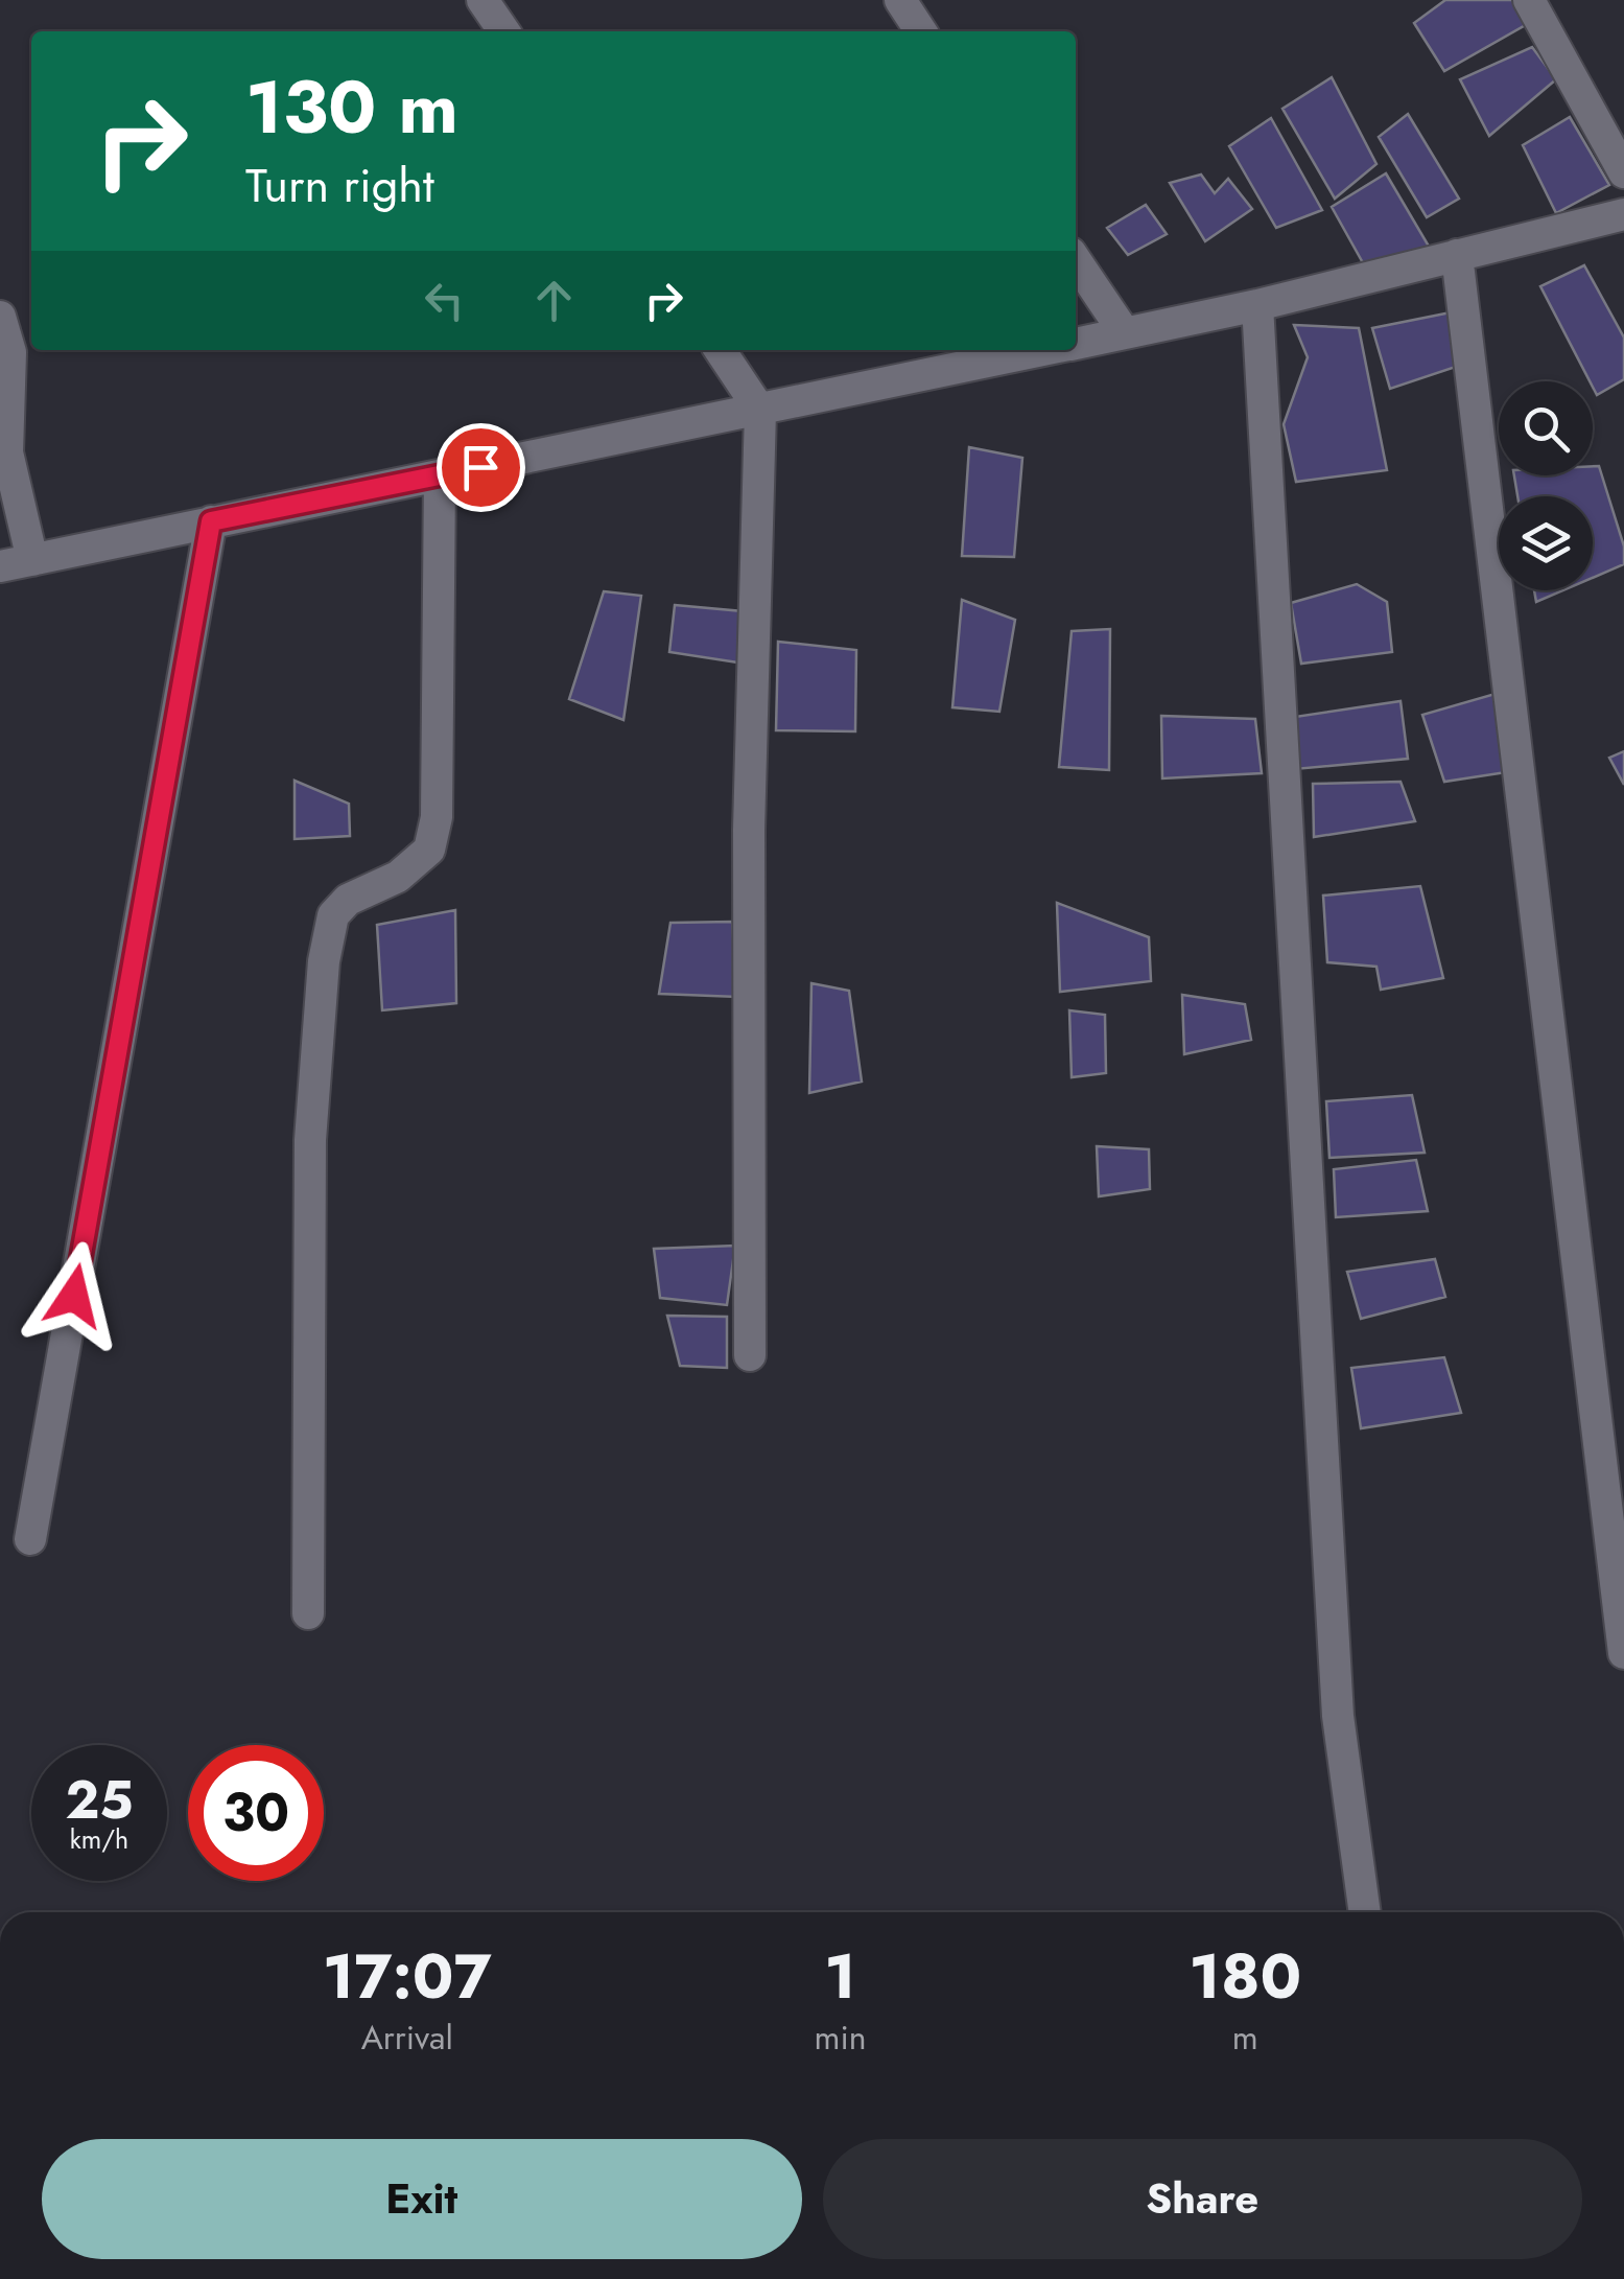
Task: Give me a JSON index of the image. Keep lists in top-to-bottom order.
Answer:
{
  "page": {
    "turn": ["130 m", "Turn right"],
    "speed": "25 km/h",
    "limit": "30",
    "eta": [
      "17:07",
      "Arrival",
      "1",
      "min",
      "180",
      "m"
    ],
    "buttons": ["Exit", "Share"]
  }
}
